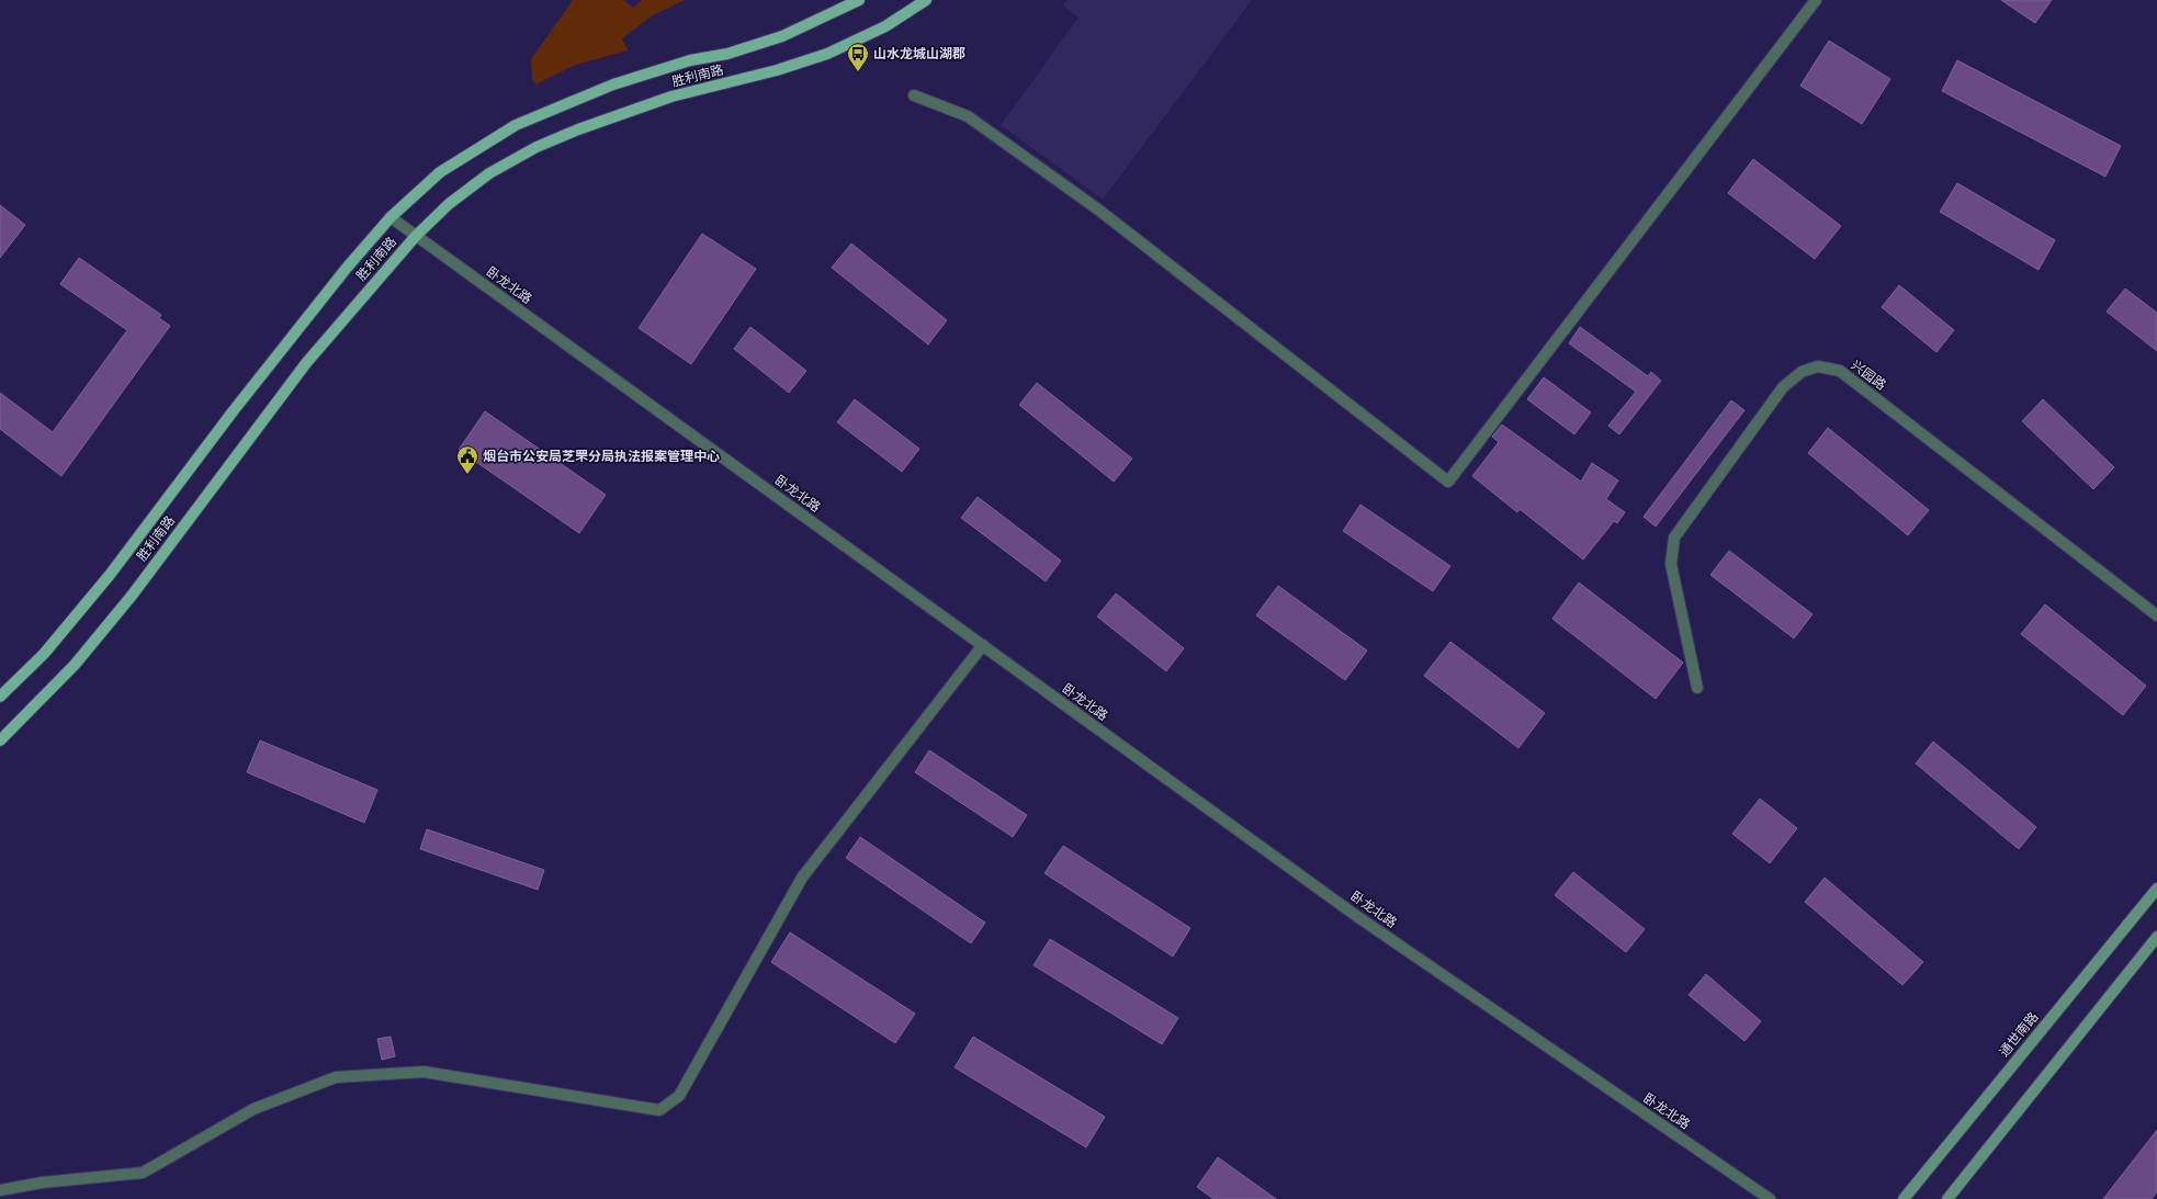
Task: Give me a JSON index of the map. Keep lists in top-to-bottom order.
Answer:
{
  "streets": {
    "main road": ["胜利南路", "通世南路"],
    "street": ["卧龙北路", "兴园路"]
  },
  "crossings": [
    ["胜利南路", "卧龙北路"]
  ],
  "places": {
    "bus stop": ["山水龙城山湖郡"],
    "public building": ["烟台市公安局芝罘分局执法报案管理中心"]
  }
}
